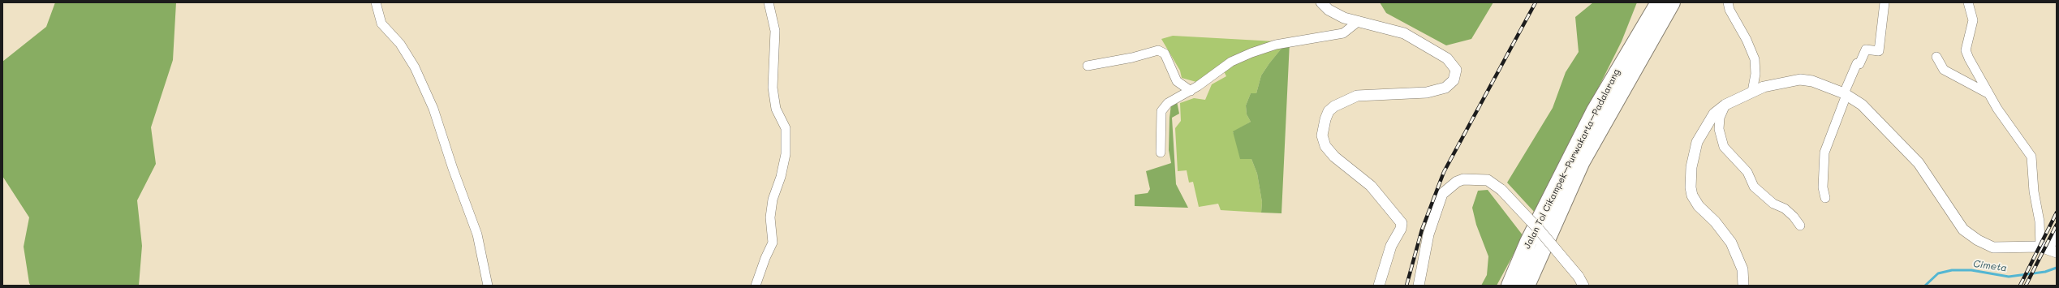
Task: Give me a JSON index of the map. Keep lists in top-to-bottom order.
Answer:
{
  "streets": {
    "highway": ["Jalan Tol Cikampek–Purwakarta–Padalarang"]
  },
  "water": ["Cimeta"]
}
